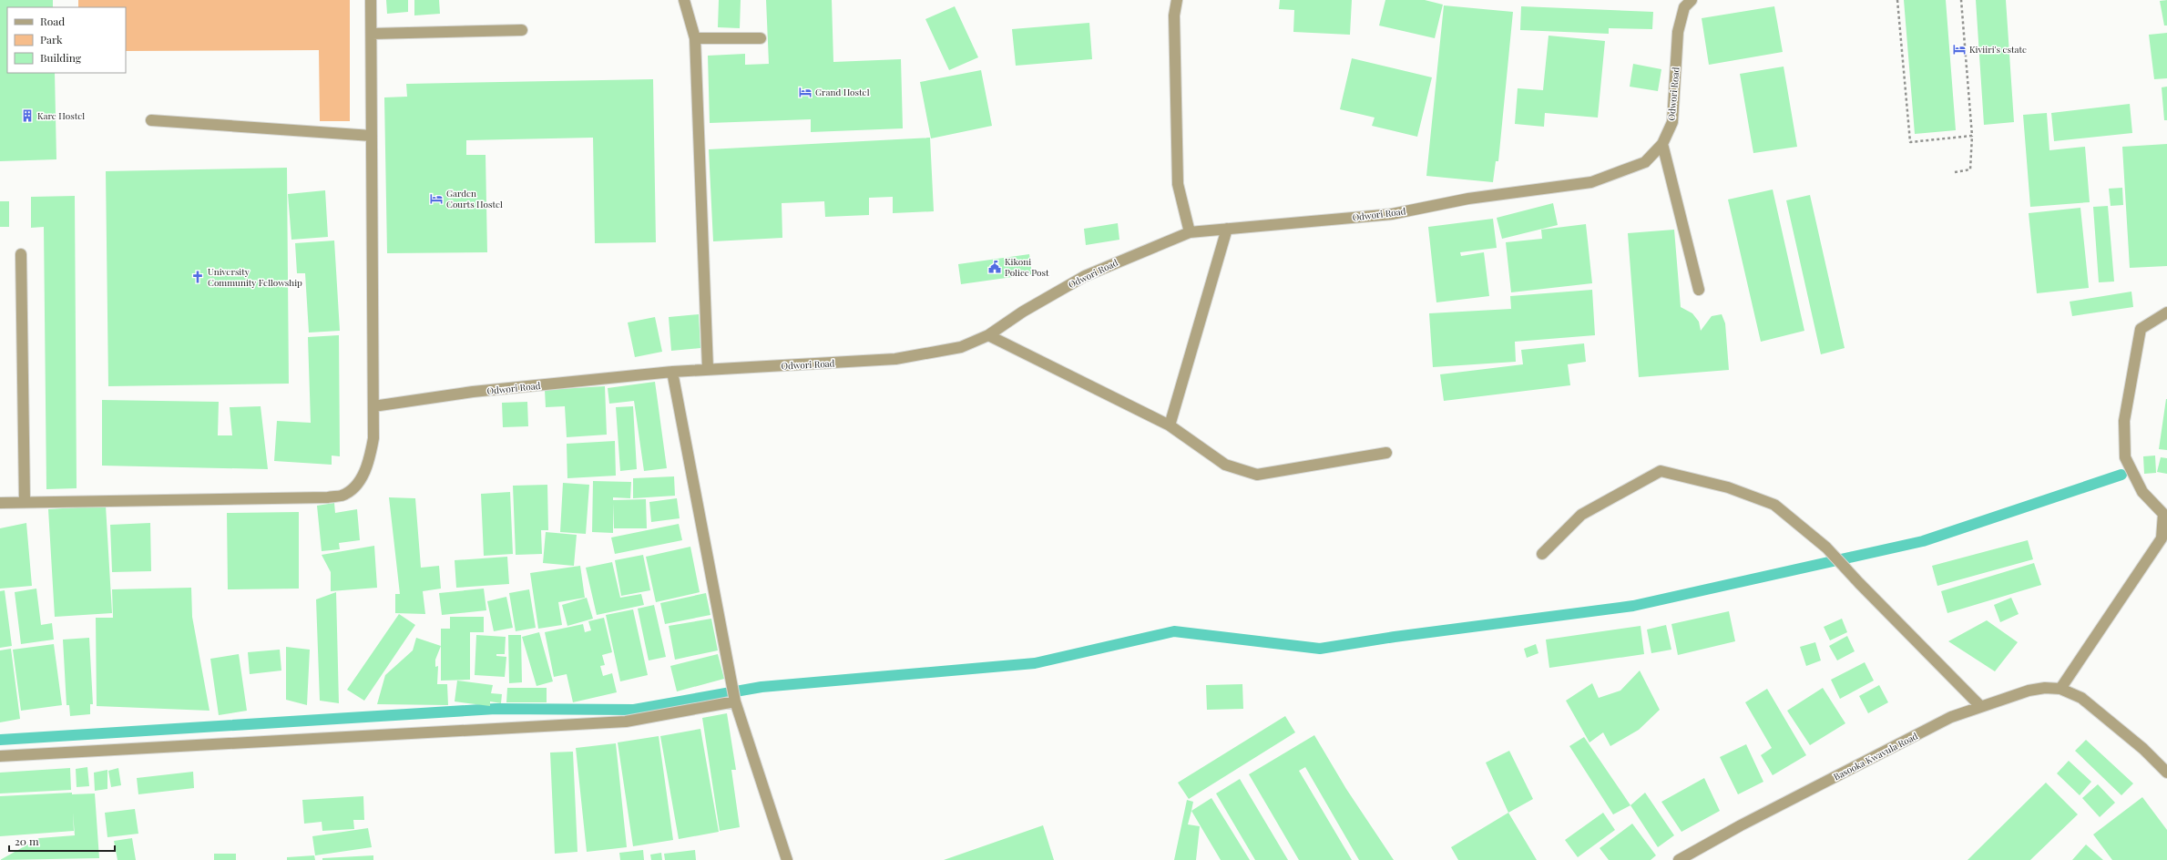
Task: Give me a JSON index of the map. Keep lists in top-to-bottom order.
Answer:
{
  "streets": {
    "street": ["Odwori Road", "Basooka Kwavula Road"]
  },
  "places": {
    "hotel": ["Kiviiri's estate", "Grand Hostel", "Garden Courts Hostel"],
    "building": ["Kare Hostel"],
    "public building": ["Kikoni Police Post"],
    "church": ["University Community Fellowship"]
  },
  "legend": ["Road", "Park", "Building"],
  "scale_bar": "20 m"
}
